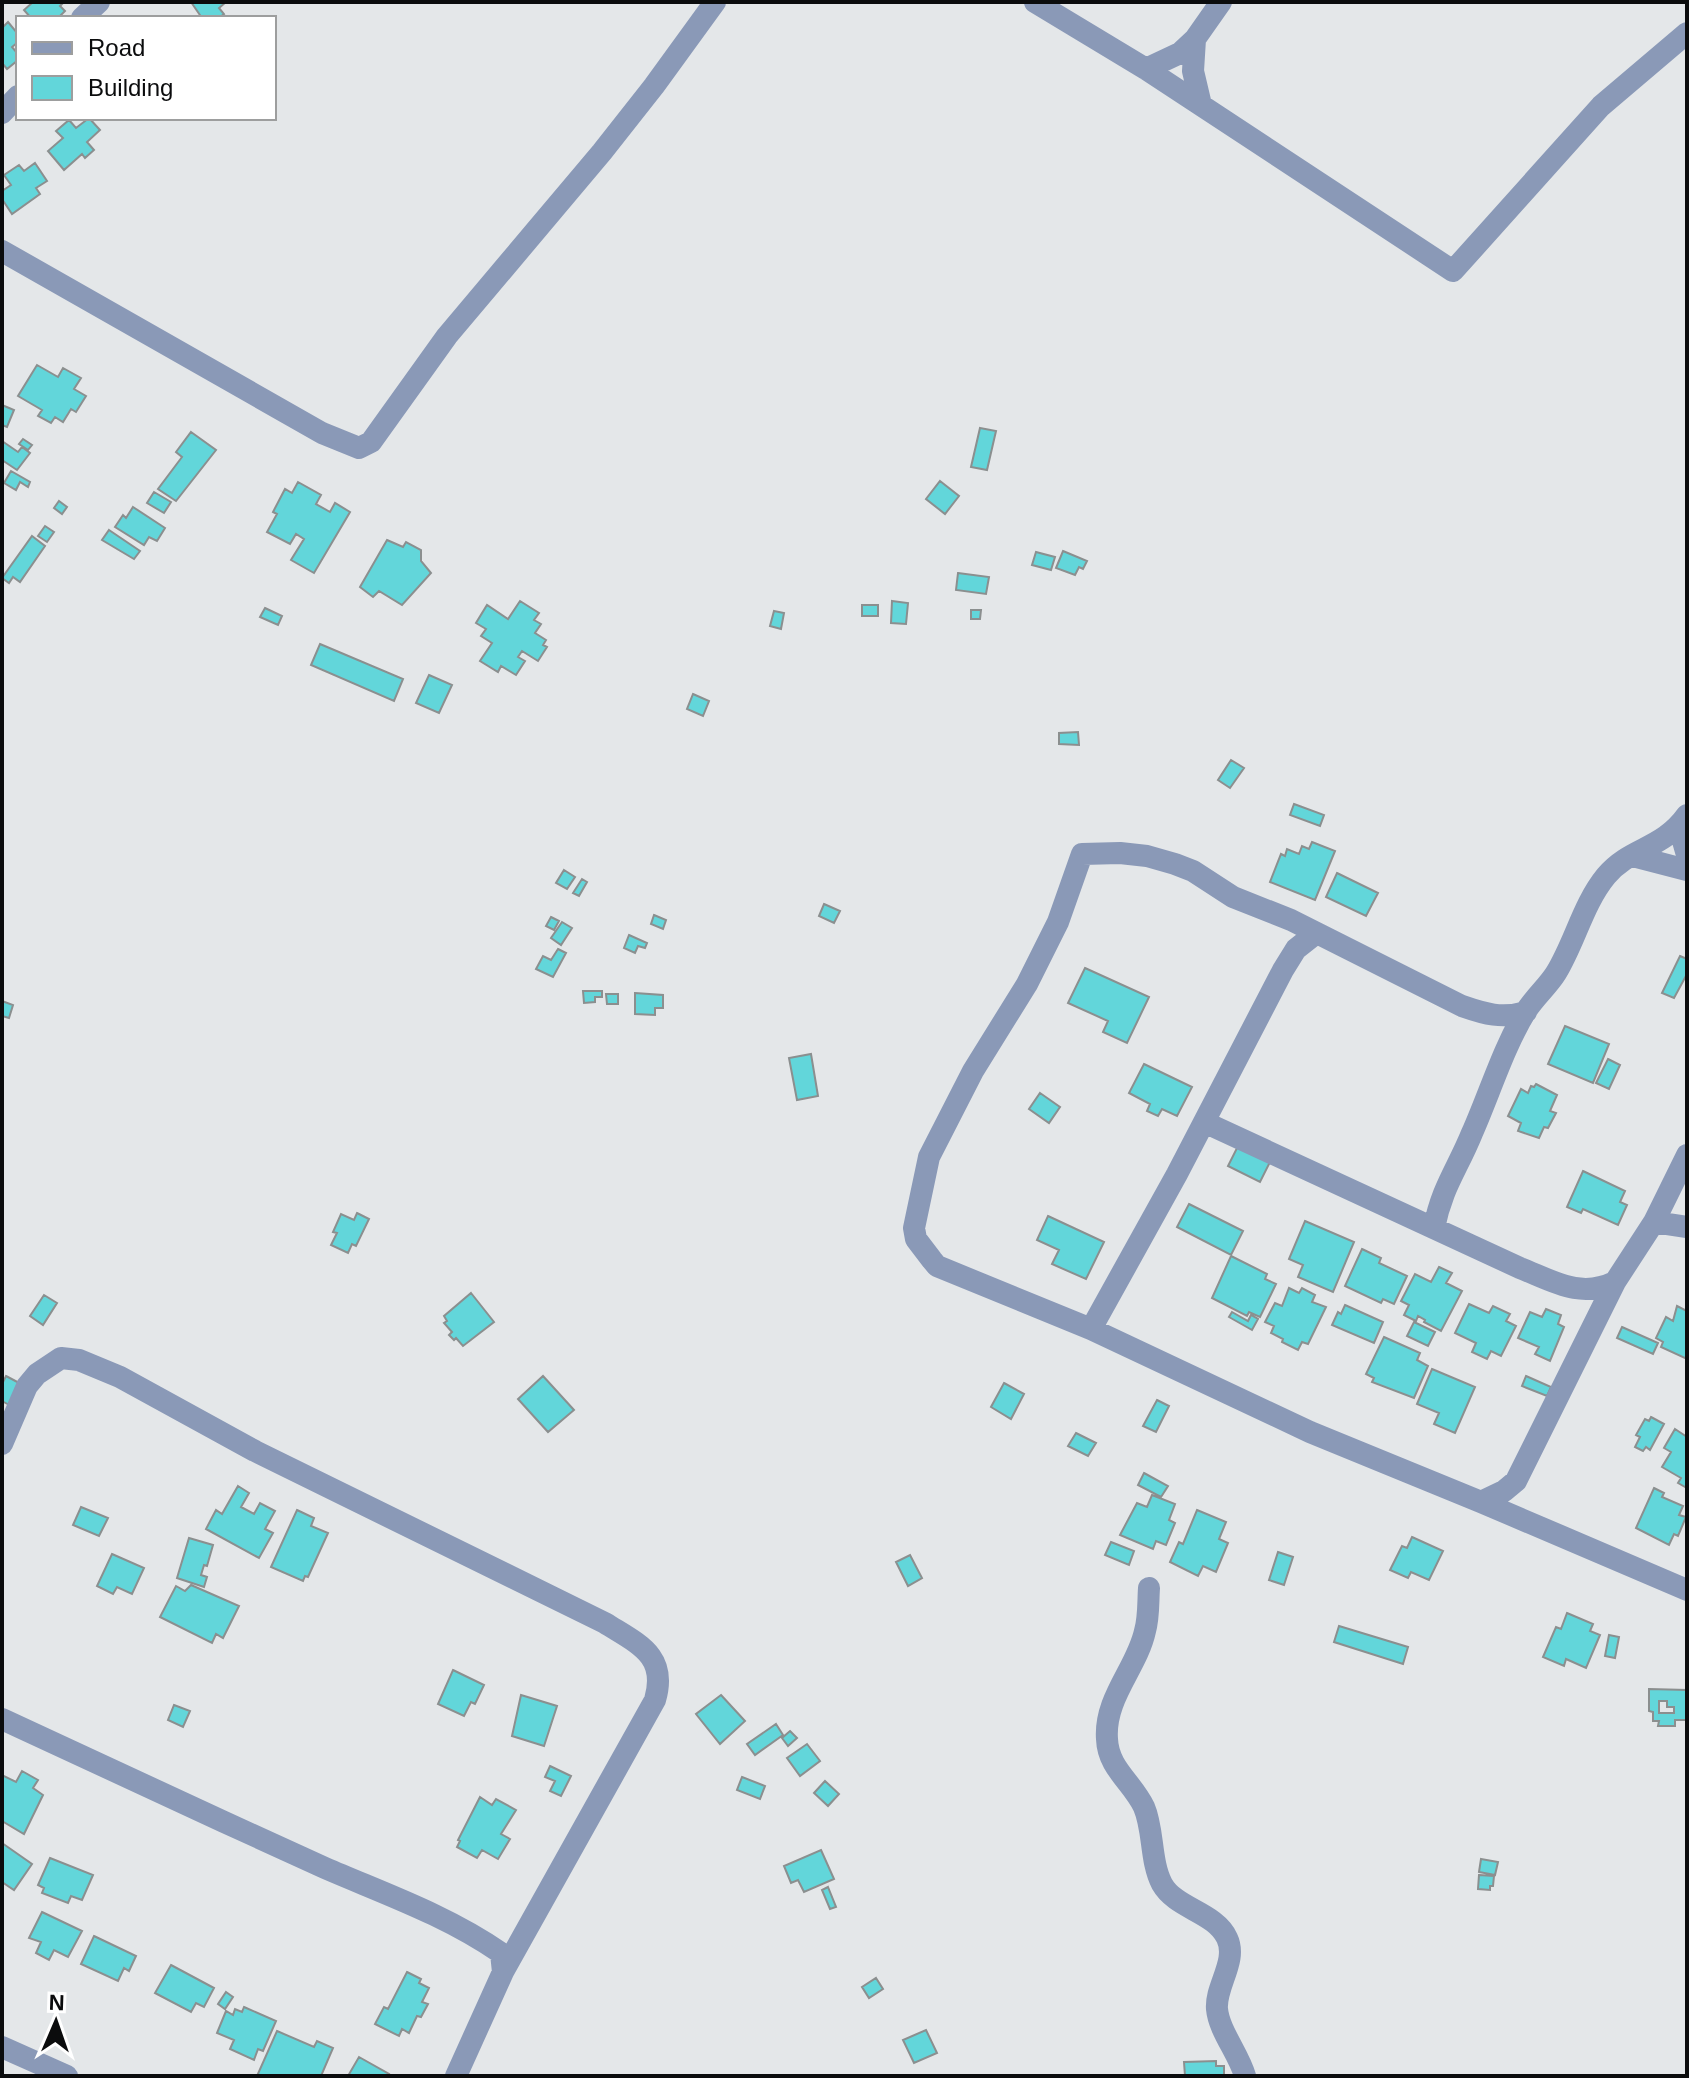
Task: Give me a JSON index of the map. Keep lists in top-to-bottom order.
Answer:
{
  "legend": ["Road", "Building"],
  "north": "top"
}
